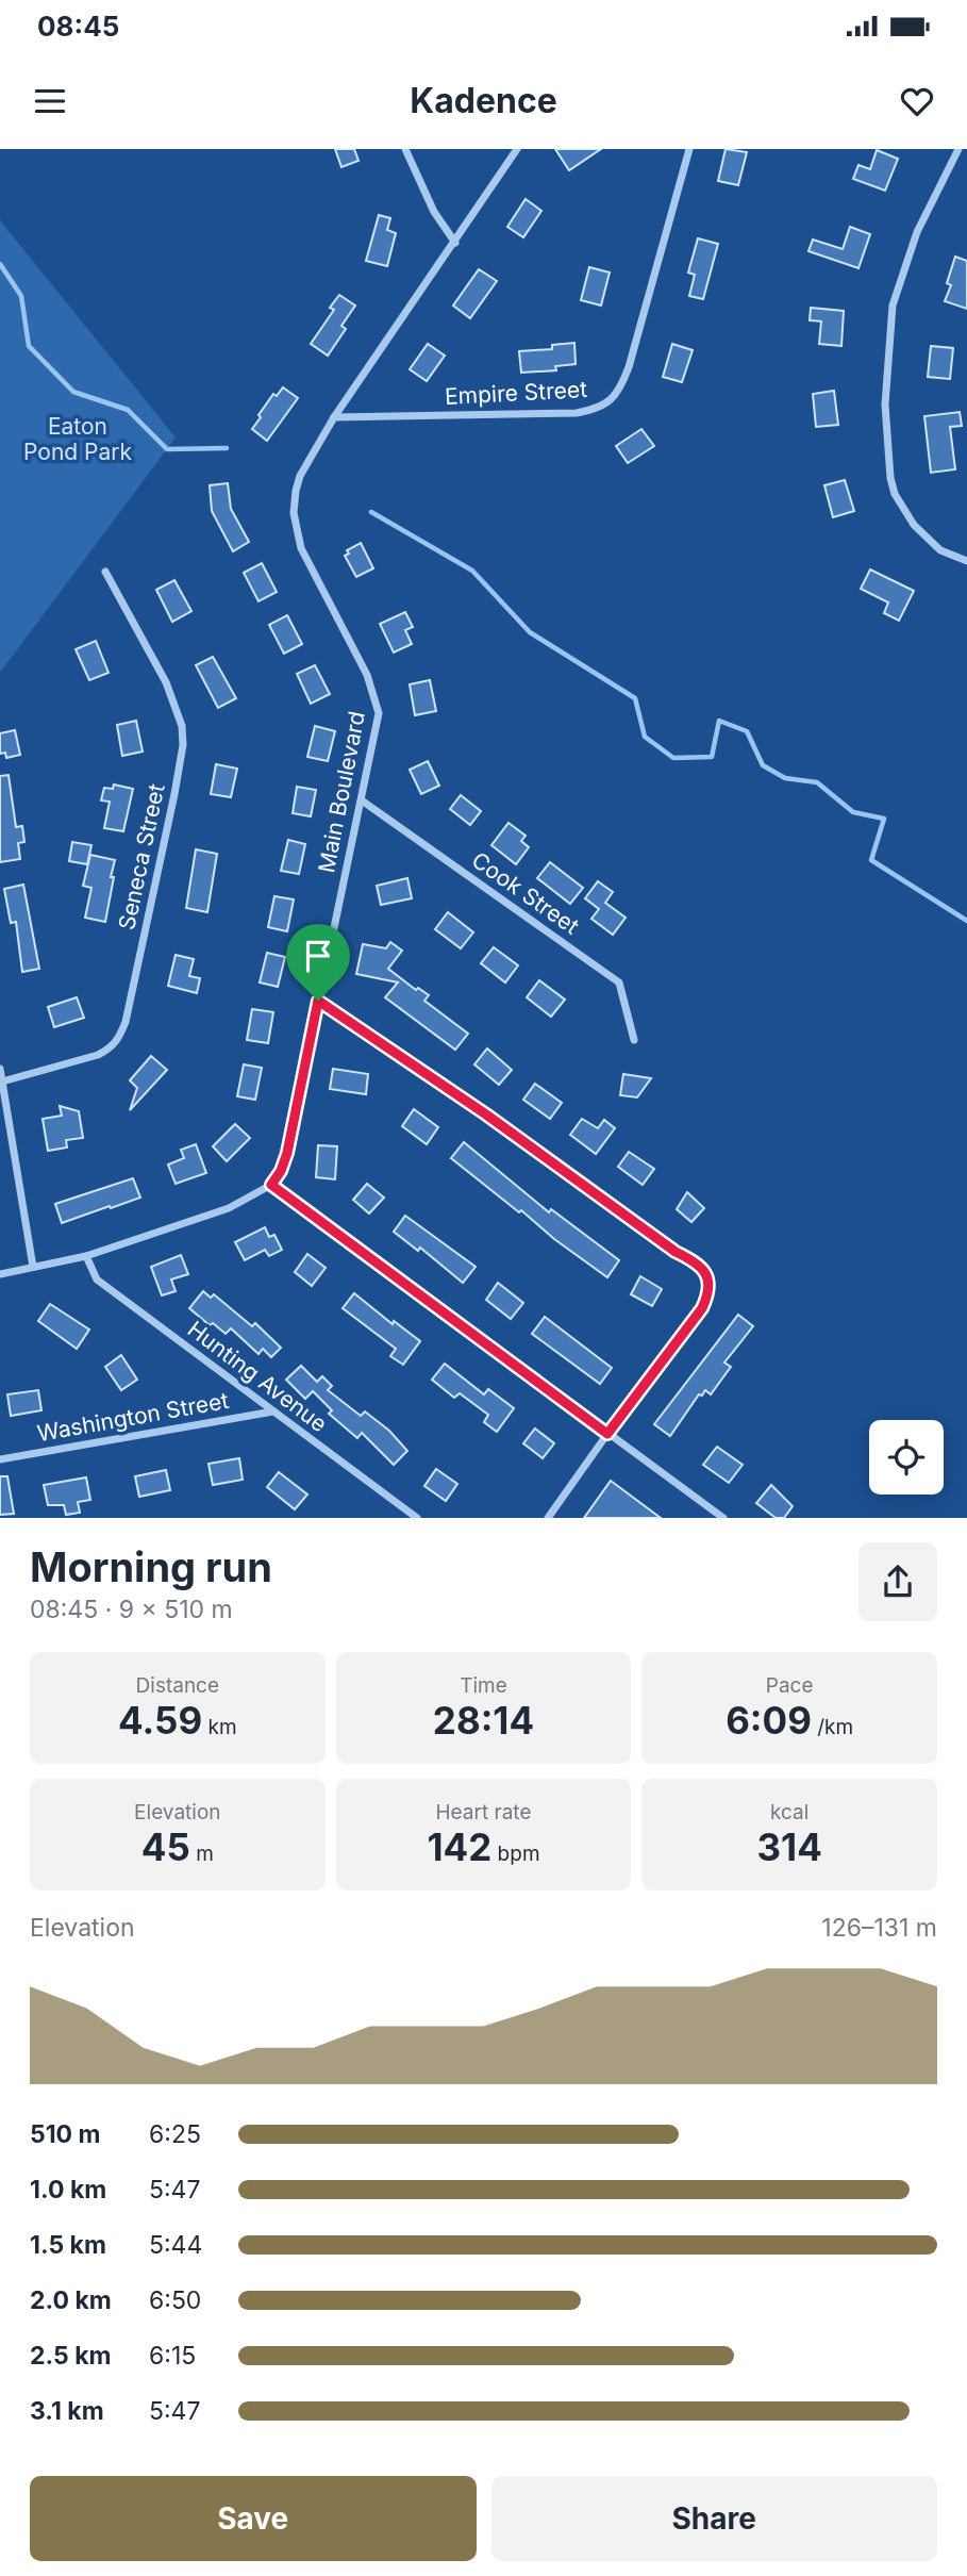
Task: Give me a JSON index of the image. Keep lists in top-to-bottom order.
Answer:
{
  "streets": {
    "street": [
      "Empire Street",
      "Main Boulevard",
      "Seneca Street",
      "Cook Street",
      "Hunting Avenue",
      "Washington Street"
    ]
  },
  "crossings": [
    ["Empire Street", "Main Boulevard"],
    ["Main Boulevard", "Cook Street"],
    ["Hunting Avenue", "Washington Street"]
  ],
  "parks": ["Eaton Pond Park"],
  "page": {
    "status": "08:45",
    "header": "Kadence",
    "heading": ["Morning run", "08:45 · 9 × 510 m"],
    "stats": [
      ["Distance", "4.59 km"],
      ["Time", "28:14"],
      ["Pace", "6:09 /km"],
      ["Elevation", "45 m"],
      ["Heart rate", "142 bpm"],
      ["kcal", "314"]
    ],
    "chart": ["Elevation", "126–131 m"],
    "list": [
      {
        "name": "510 m",
        "note": "6:25"
      },
      {
        "name": "1.0 km",
        "note": "5:47"
      },
      {
        "name": "1.5 km",
        "note": "5:44"
      },
      {
        "name": "2.0 km",
        "note": "6:50"
      },
      {
        "name": "2.5 km",
        "note": "6:15"
      },
      {
        "name": "3.1 km",
        "note": "5:47"
      }
    ],
    "buttons": ["Save", "Share"]
  }
}
